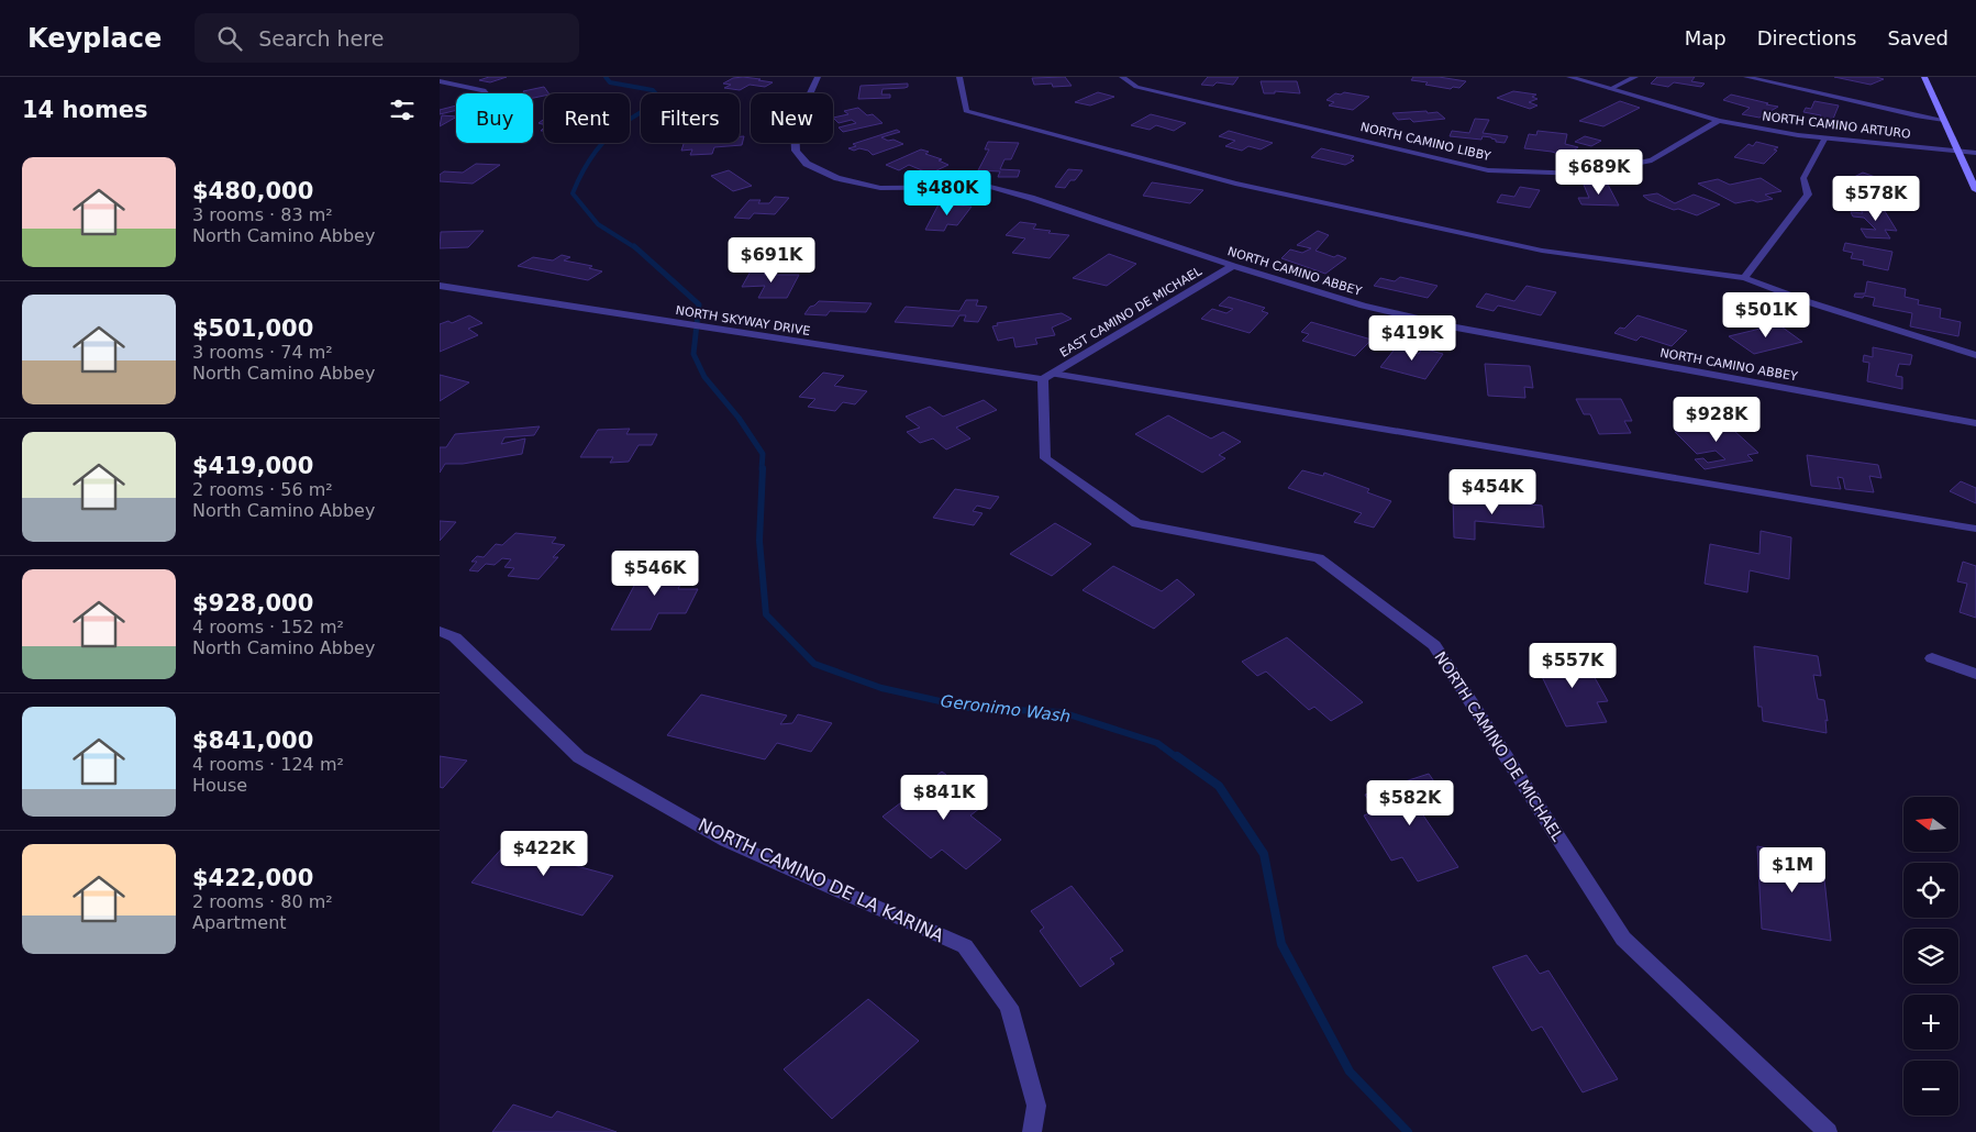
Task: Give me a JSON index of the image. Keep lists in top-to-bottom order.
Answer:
{
  "streets": {
    "street": [
      "NORTH CAMINO ARTURO",
      "NORTH CAMINO LIBBY",
      "NORTH CAMINO ABBEY",
      "EAST CAMINO DE MICHAEL",
      "NORTH SKYWAY DRIVE",
      "NORTH CAMINO DE MICHAEL",
      "NORTH CAMINO DE LA KARINA"
    ]
  },
  "crossings": [
    ["NORTH CAMINO ARTURO", "NORTH CAMINO LIBBY"],
    ["NORTH CAMINO ABBEY", "EAST CAMINO DE MICHAEL"],
    ["EAST CAMINO DE MICHAEL", "NORTH SKYWAY DRIVE"],
    ["EAST CAMINO DE MICHAEL", "NORTH CAMINO DE MICHAEL"],
    ["NORTH SKYWAY DRIVE", "NORTH CAMINO DE MICHAEL"]
  ],
  "water": ["Geronimo Wash"],
  "north": "left",
  "page": {
    "header": "Keyplace",
    "search": "Search here",
    "nav": ["Map", "Directions", "Saved"],
    "heading": "14 homes",
    "chip": [
      "Buy",
      "Rent",
      "Filters",
      "New"
    ],
    "list": [
      {
        "name": "$480,000",
        "note": "3 rooms · 83 m² · North Camino Abbey"
      },
      {
        "name": "$501,000",
        "note": "3 rooms · 74 m² · North Camino Abbey"
      },
      {
        "name": "$419,000",
        "note": "2 rooms · 56 m² · North Camino Abbey"
      },
      {
        "name": "$928,000",
        "note": "4 rooms · 152 m² · North Camino Abbey"
      },
      {
        "name": "$841,000",
        "note": "4 rooms · 124 m² · House"
      },
      {
        "name": "$422,000",
        "note": "2 rooms · 80 m² · Apartment"
      }
    ],
    "price": [
      "$689K",
      "$480K",
      "$578K",
      "$691K",
      "$501K",
      "$419K",
      "$928K",
      "$454K",
      "$546K",
      "$557K",
      "$841K",
      "$582K",
      "$422K",
      "$1M"
    ],
    "map_buttons": ["+", "−"]
  }
}
